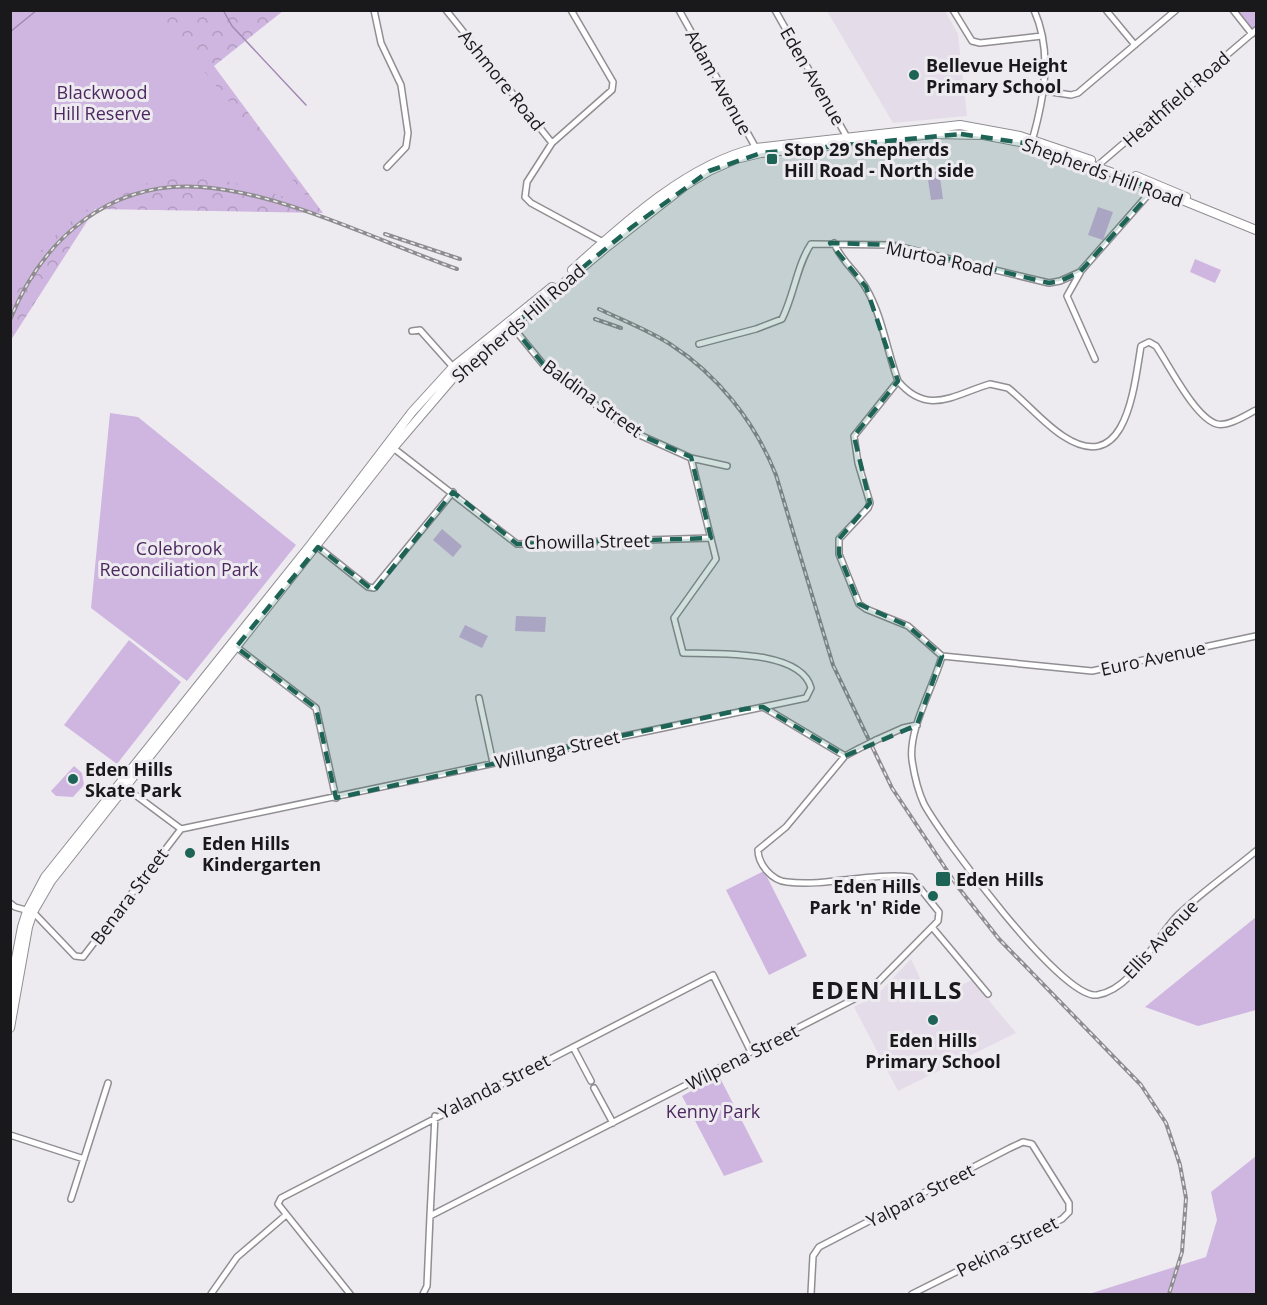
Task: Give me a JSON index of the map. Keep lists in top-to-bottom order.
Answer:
{
  "streets": {
    "main road": ["Shepherds Hill Road"],
    "street": [
      "Eden Avenue",
      "Ashmore Road",
      "Adam Avenue",
      "Heathfield Road",
      "Murtoa Road",
      "Baldina Street",
      "Chowilla Street",
      "Euro Avenue",
      "Willunga Street",
      "Benara Street",
      "Ellis Avenue",
      "Wilpena Street",
      "Yalanda Street",
      "Yalpara Street",
      "Pekina Street"
    ]
  },
  "crossings": [
    ["Eden Avenue", "Shepherds Hill Road"],
    ["Ashmore Road", "Shepherds Hill Road"],
    ["Adam Avenue", "Shepherds Hill Road"],
    ["Heathfield Road", "Shepherds Hill Road"],
    ["Shepherds Hill Road", "Murtoa Road"],
    ["Shepherds Hill Road", "Baldina Street"],
    ["Shepherds Hill Road", "Chowilla Street"],
    ["Shepherds Hill Road", "Benara Street"],
    ["Chowilla Street", "Willunga Street"],
    ["Willunga Street", "Benara Street"],
    ["Wilpena Street", "Yalanda Street"],
    ["Yalpara Street", "Pekina Street"]
  ],
  "districts": ["EDEN HILLS"],
  "parks": ["Blackwood Hill Reserve", "Colebrook Reconciliation Park", "Kenny Park"],
  "places": {
    "other": [
      "Bellevue Height Primary School",
      "Eden Hills Skate Park",
      "Eden Hills Kindergarten",
      "Eden Hills Park 'n' Ride",
      "Eden Hills Primary School"
    ],
    "transit": ["Stop 29 Shepherds Hill Road - North side", "Eden Hills"]
  }
}
